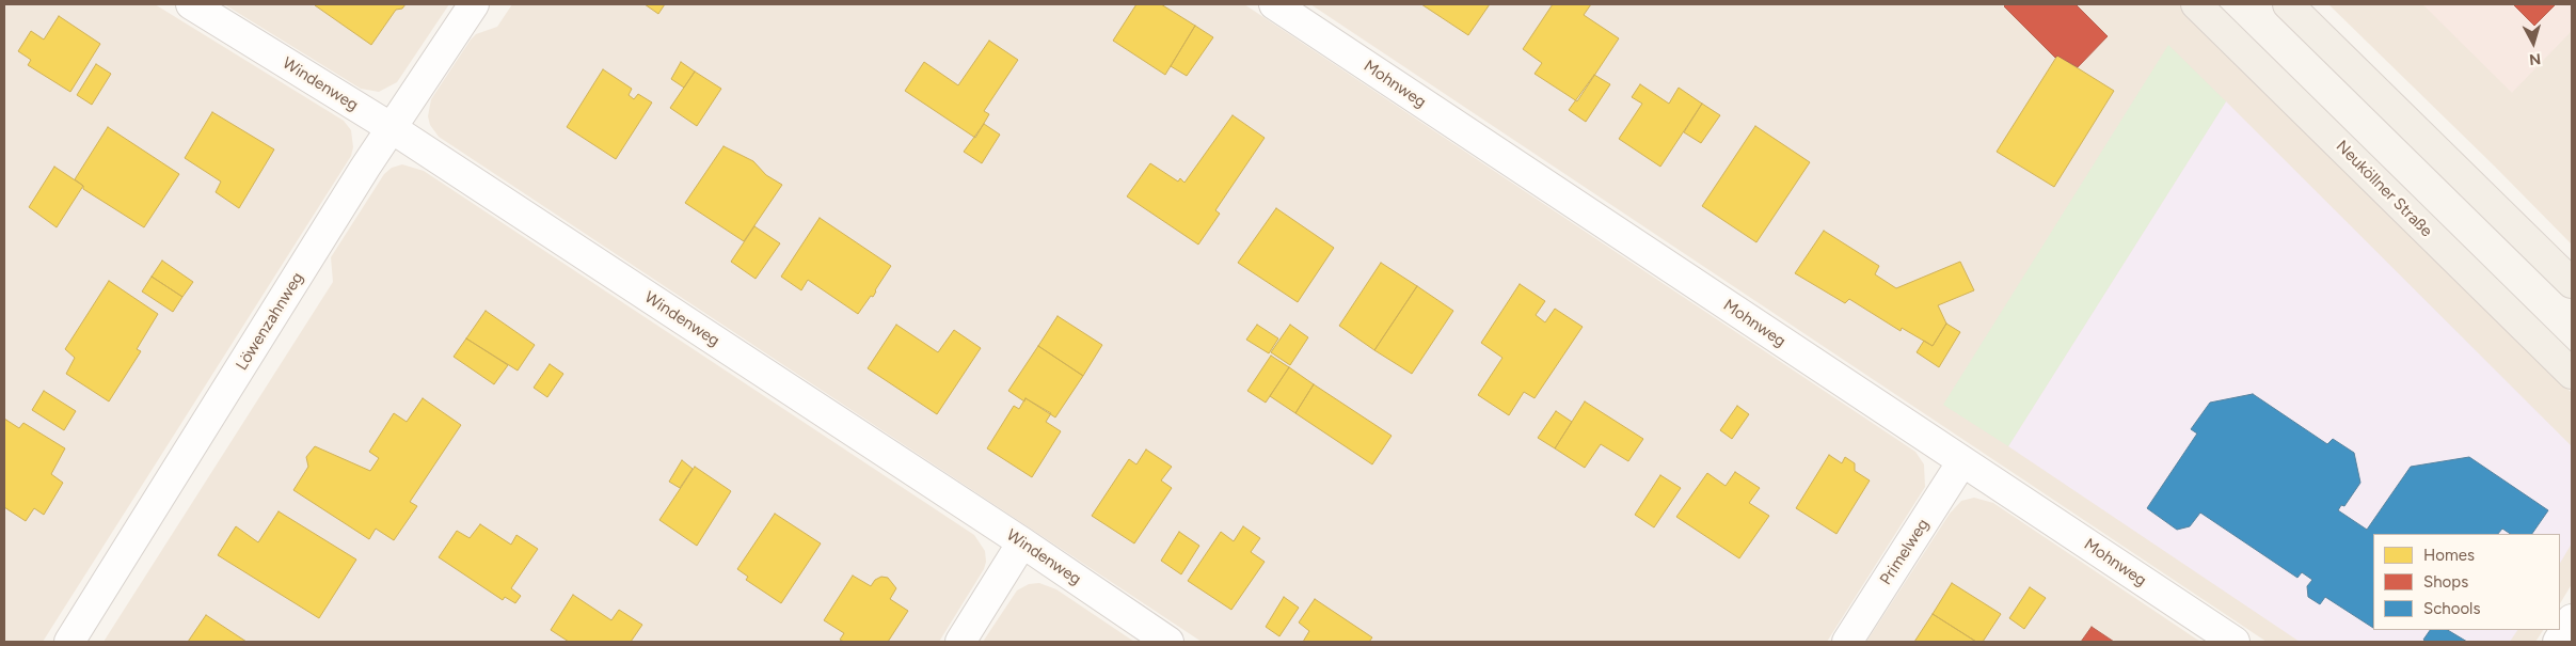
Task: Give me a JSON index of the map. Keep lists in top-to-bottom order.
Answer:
{
  "streets": {
    "main road": ["Neuköllner Straße"],
    "street": [
      "Windenweg",
      "Mohnweg",
      "Löwenzahnweg",
      "Primelweg"
    ]
  },
  "crossings": [
    ["Windenweg", "Löwenzahnweg"],
    ["Mohnweg", "Primelweg"]
  ],
  "legend": ["Homes", "Shops", "Schools"],
  "north": "bottom"
}
